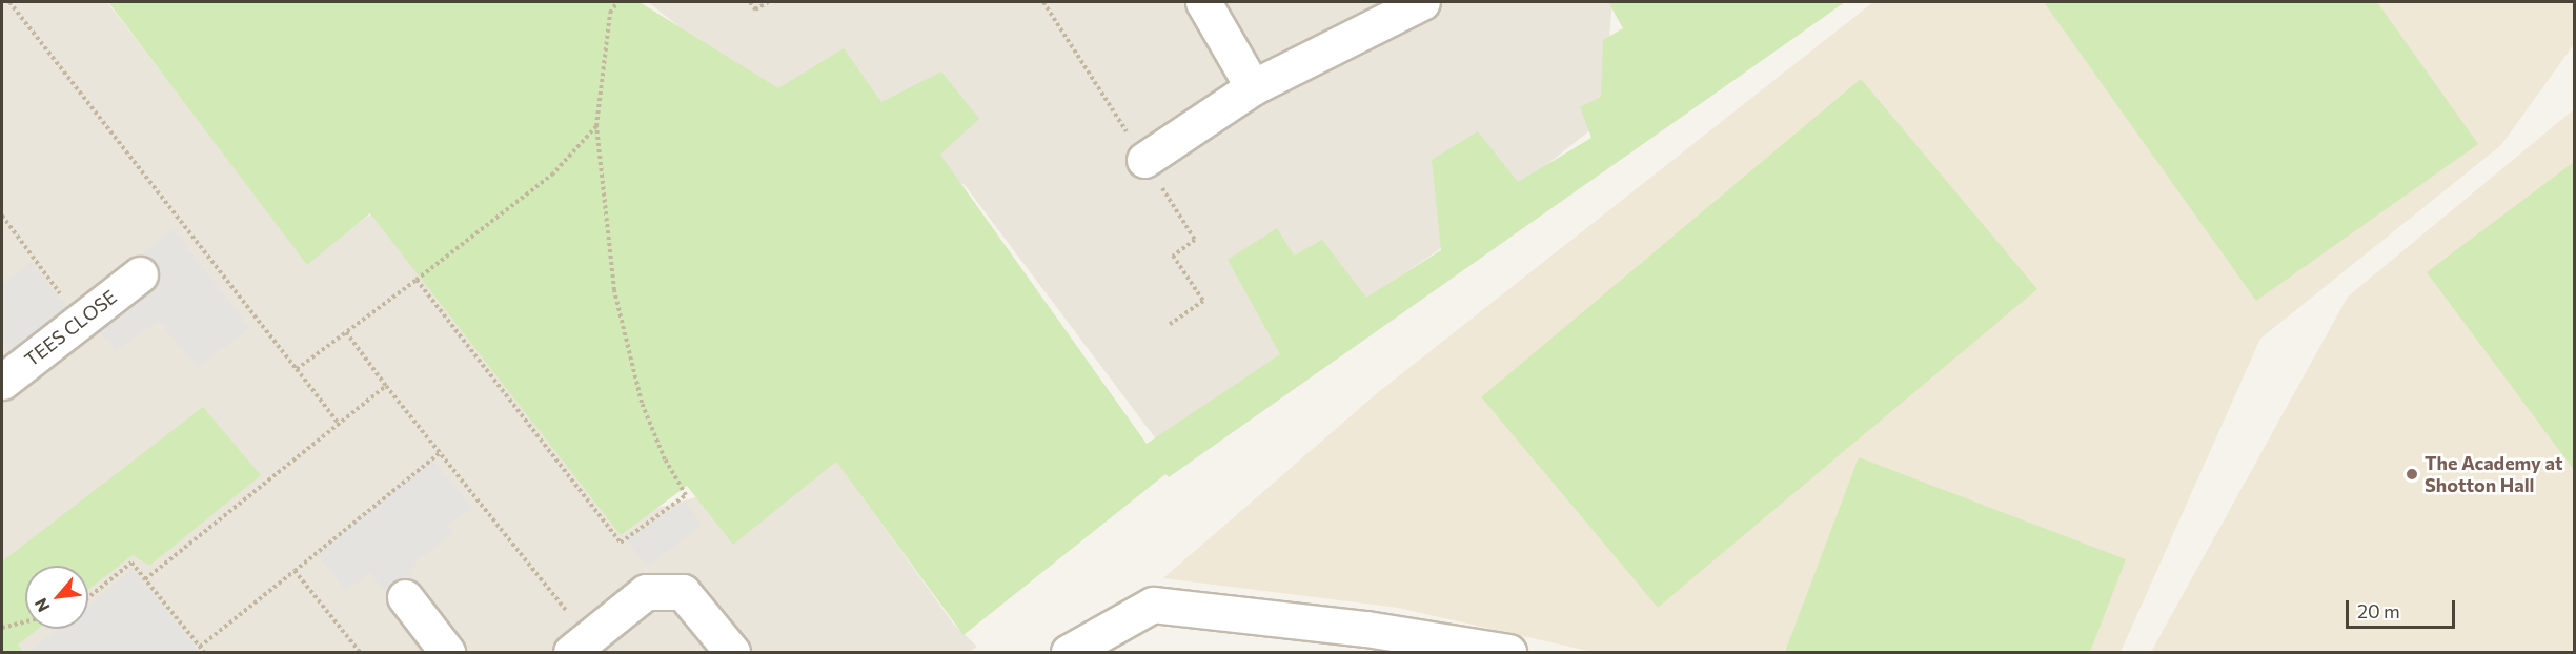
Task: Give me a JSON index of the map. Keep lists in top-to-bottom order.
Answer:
{
  "streets": {
    "street": ["TEES CLOSE"]
  },
  "places": ["The Academy at Shotton Hall"],
  "scale_bar": "20 m",
  "north": "bottom left"
}
